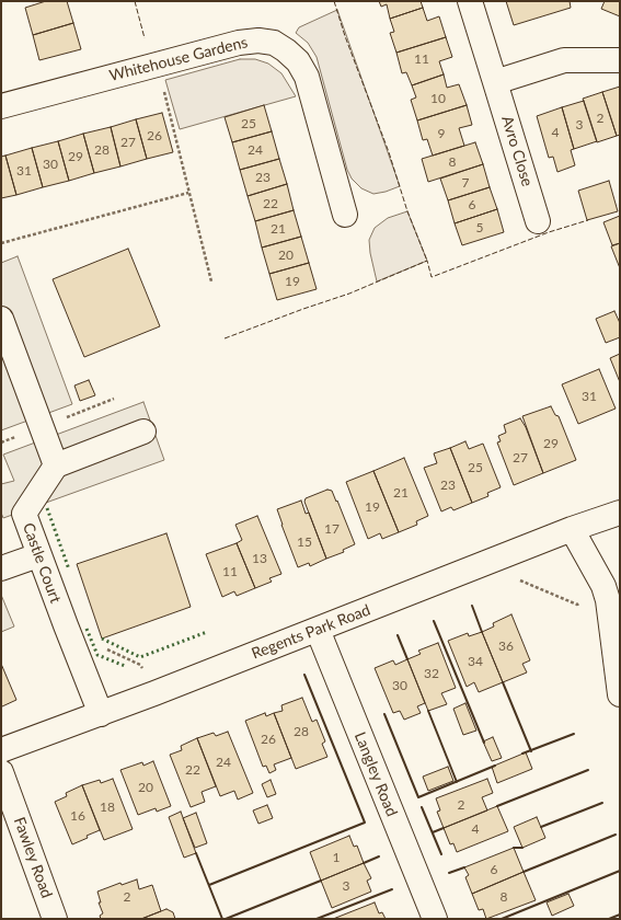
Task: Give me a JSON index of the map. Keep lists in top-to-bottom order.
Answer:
{
  "streets": {
    "street": [
      "Whitehouse Gardens",
      "Avro Close",
      "Castle Court",
      "Regents Park Road",
      "Langley Road",
      "Fawley Road"
    ]
  },
  "crossings": [
    ["Castle Court", "Regents Park Road"],
    ["Regents Park Road", "Langley Road"]
  ],
  "house_numbers": [
    "11",
    "10",
    "2",
    "25",
    "3",
    "4",
    "9",
    "26",
    "27",
    "28",
    "24",
    "29",
    "8",
    "30",
    "31",
    "23",
    "7",
    "22",
    "6",
    "5",
    "21",
    "20",
    "19",
    "31",
    "29",
    "27",
    "25",
    "23",
    "21",
    "19",
    "17",
    "15",
    "13",
    "11",
    "36",
    "34",
    "32",
    "30",
    "28",
    "26",
    "24",
    "22",
    "20",
    "2",
    "18",
    "16",
    "4",
    "1",
    "6",
    "3",
    "2",
    "8"
  ]
}
